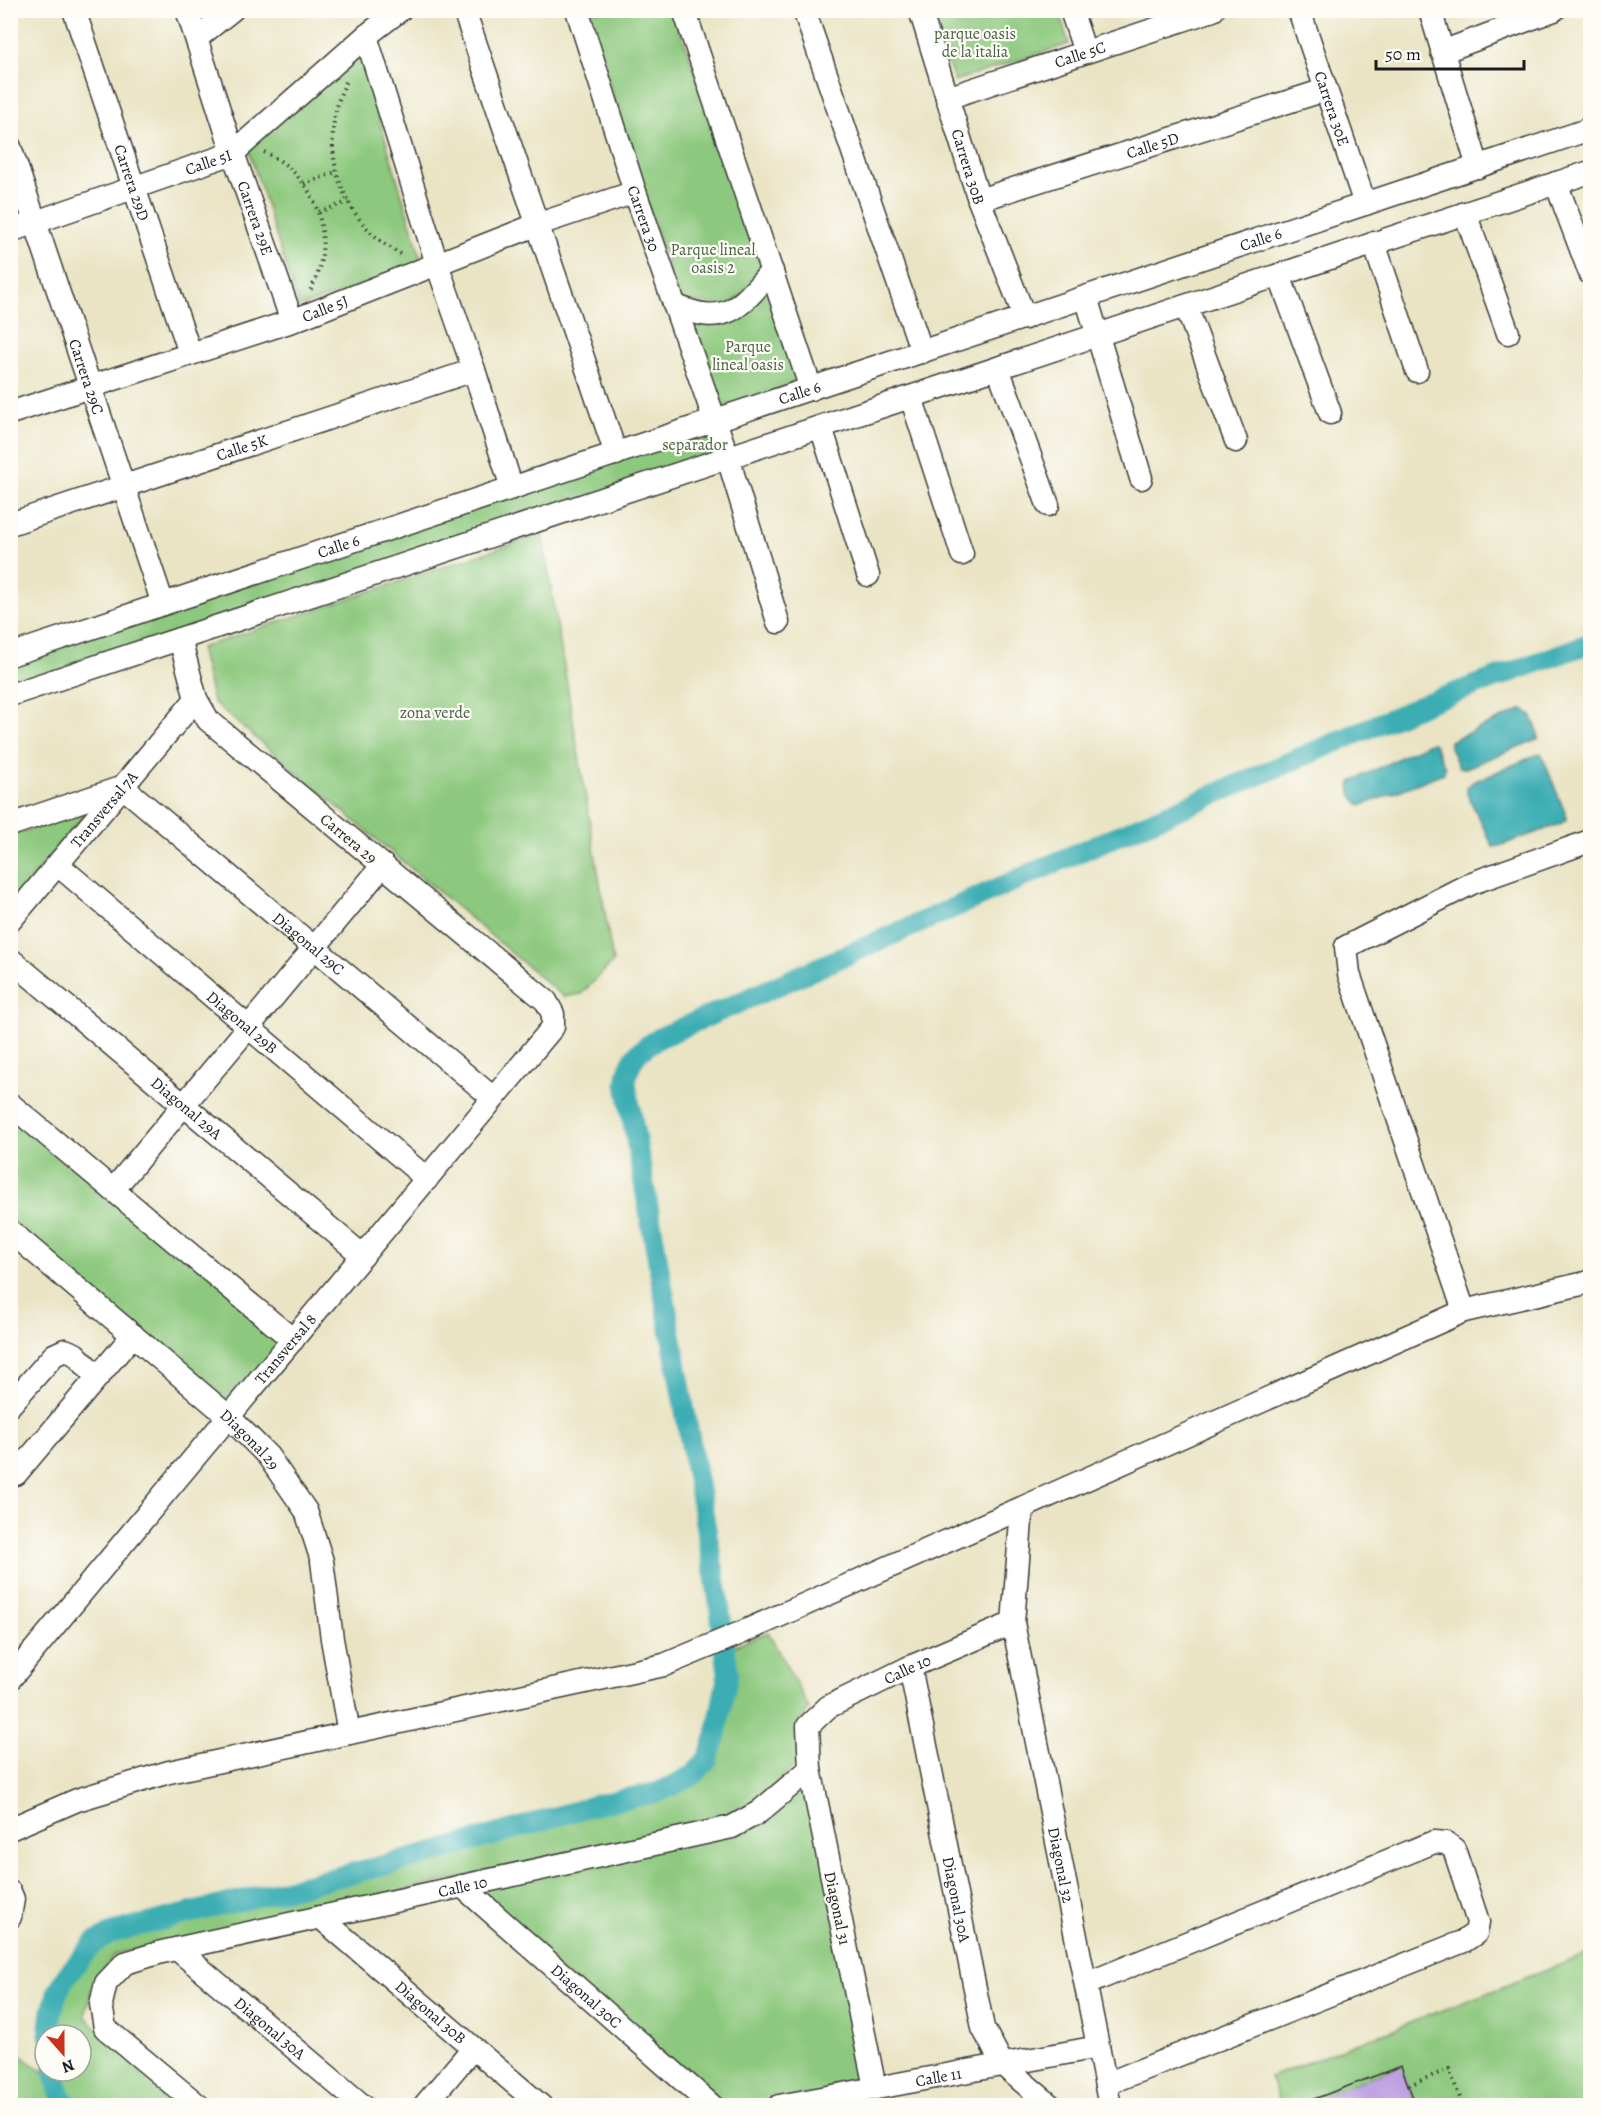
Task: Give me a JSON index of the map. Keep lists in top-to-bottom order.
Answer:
{
  "streets": {
    "street": [
      "Calle 5C",
      "Carrera 30E",
      "Calle 5D",
      "Calle 5I",
      "Carrera 30B",
      "Carrera 29D",
      "Carrera 29E",
      "Carrera 30",
      "Calle 6",
      "Calle 5J",
      "Carrera 29C",
      "Calle 5K",
      "Transversal 7A",
      "Carrera 29",
      "Diagonal 29C",
      "Diagonal 29B",
      "Diagonal 29A",
      "Transversal 8",
      "Diagonal 29",
      "Calle 10",
      "Diagonal 32",
      "Diagonal 30A",
      "Diagonal 31",
      "Diagonal 30C",
      "Diagonal 30B",
      "Calle 11"
    ]
  },
  "crossings": [
    ["Calle 5C", "Carrera 30B"],
    ["Carrera 30E", "Calle 5D"],
    ["Carrera 30E", "Calle 6"],
    ["Calle 5D", "Carrera 30B"],
    ["Calle 5I", "Carrera 29D"],
    ["Calle 5I", "Carrera 29E"],
    ["Calle 5I", "Carrera 29C"],
    ["Carrera 30B", "Calle 6"],
    ["Carrera 29D", "Calle 5J"],
    ["Carrera 29E", "Calle 5J"],
    ["Carrera 30", "Calle 6"],
    ["Carrera 30", "Calle 5J"],
    ["Calle 6", "Carrera 29C"],
    ["Calle 5J", "Carrera 29C"],
    ["Carrera 29C", "Calle 5K"],
    ["Transversal 7A", "Carrera 29"],
    ["Transversal 7A", "Diagonal 29C"],
    ["Transversal 7A", "Diagonal 29B"],
    ["Carrera 29", "Transversal 8"],
    ["Diagonal 29C", "Transversal 8"],
    ["Diagonal 29B", "Transversal 8"],
    ["Diagonal 29A", "Transversal 8"],
    ["Transversal 8", "Diagonal 29"],
    ["Calle 10", "Diagonal 32"],
    ["Calle 10", "Diagonal 30A"],
    ["Calle 10", "Diagonal 31"],
    ["Calle 10", "Diagonal 30C"],
    ["Calle 10", "Diagonal 30B"],
    ["Diagonal 32", "Calle 11"],
    ["Diagonal 30A", "Calle 11"],
    ["Diagonal 31", "Calle 11"]
  ],
  "parks": [
    "parque oasis de la italia",
    "Parque lineal oasis 2",
    "Parque lineal oasis",
    "separador",
    "zona verde"
  ],
  "scale_bar": "50 m",
  "north": "bottom"
}
